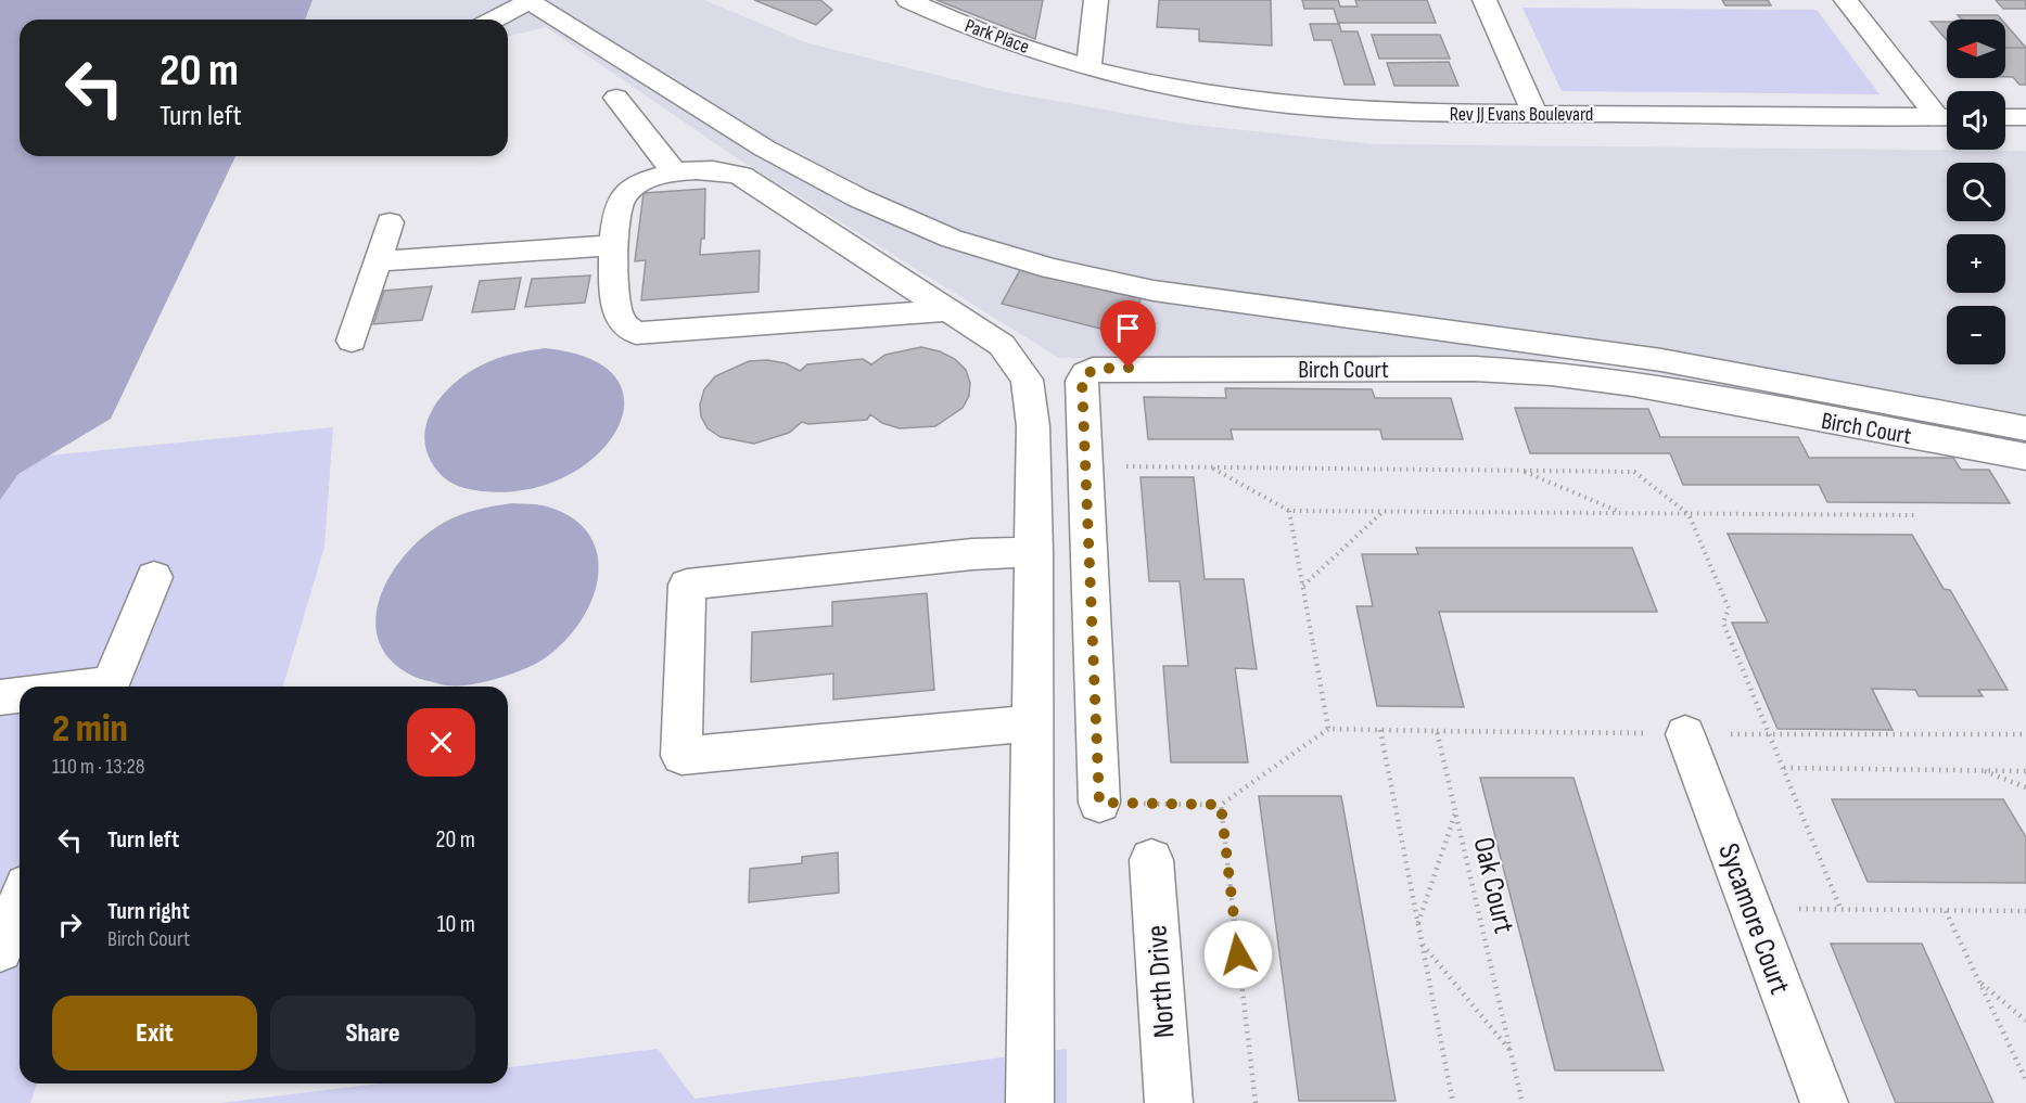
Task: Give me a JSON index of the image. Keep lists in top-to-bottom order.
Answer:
{
  "streets": {
    "street": [
      "Park Place",
      "Rev JJ Evans Boulevard",
      "Birch Court",
      "Sycamore Court",
      "North Drive"
    ],
    "path": ["Oak Court"]
  },
  "crossings": [
    ["Park Place", "Rev JJ Evans Boulevard"]
  ],
  "north": "left",
  "page": {
    "map_buttons": ["+", "−"],
    "turn": ["20 m", "Turn left"],
    "heading": ["2 min", "110 m · 13:28"],
    "list": [
      {
        "name": "Turn left",
        "value": "20 m"
      },
      {
        "name": "Turn right",
        "note": "Birch Court",
        "value": "10 m"
      }
    ],
    "buttons": ["Exit", "Share"]
  }
}
